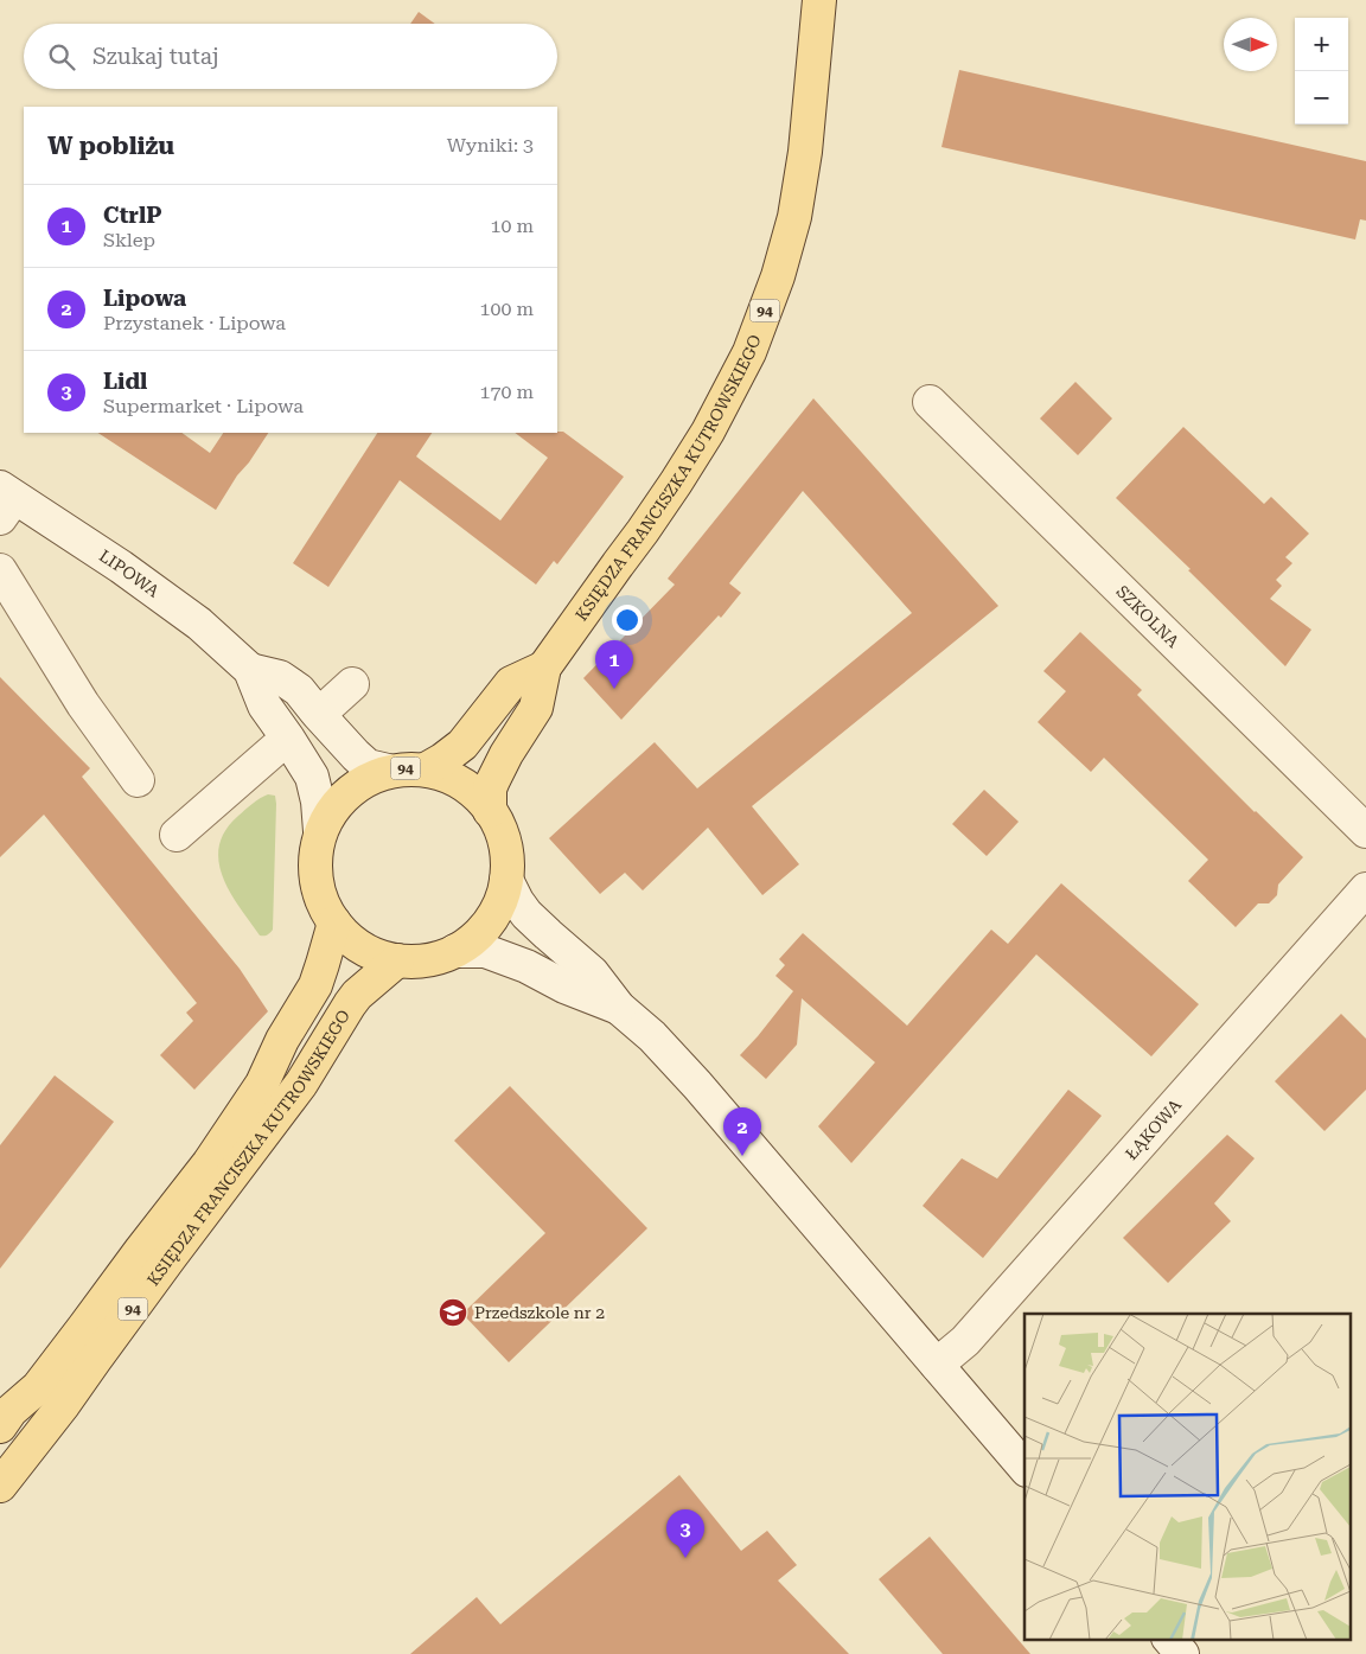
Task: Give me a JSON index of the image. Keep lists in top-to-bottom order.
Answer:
{
  "streets": {
    "main road": ["94", "KSIĘDZA FRANCISZKA KUTROWSKIEGO"],
    "street": ["LIPOWA", "SZKOLNA", "ŁĄKOWA"]
  },
  "crossings": [
    ["94", "KSIĘDZA FRANCISZKA KUTROWSKIEGO"],
    ["94", "LIPOWA"],
    ["KSIĘDZA FRANCISZKA KUTROWSKIEGO", "LIPOWA"]
  ],
  "places": {
    "school or university": ["Przedszkole nr 2"]
  },
  "north": "right",
  "page": {
    "map_buttons": ["+", "−"],
    "search": "Szukaj tutaj",
    "heading": ["W pobliżu", "Wyniki: 3"],
    "list": [
      {
        "mark": "1",
        "name": "CtrlP",
        "note": "Sklep",
        "value": "10 m"
      },
      {
        "mark": "2",
        "name": "Lipowa",
        "note": "Przystanek · Lipowa",
        "value": "100 m"
      },
      {
        "mark": "3",
        "name": "Lidl",
        "note": "Supermarket · Lipowa",
        "value": "170 m"
      }
    ],
    "pins": ["1", "2", "3"]
  }
}
